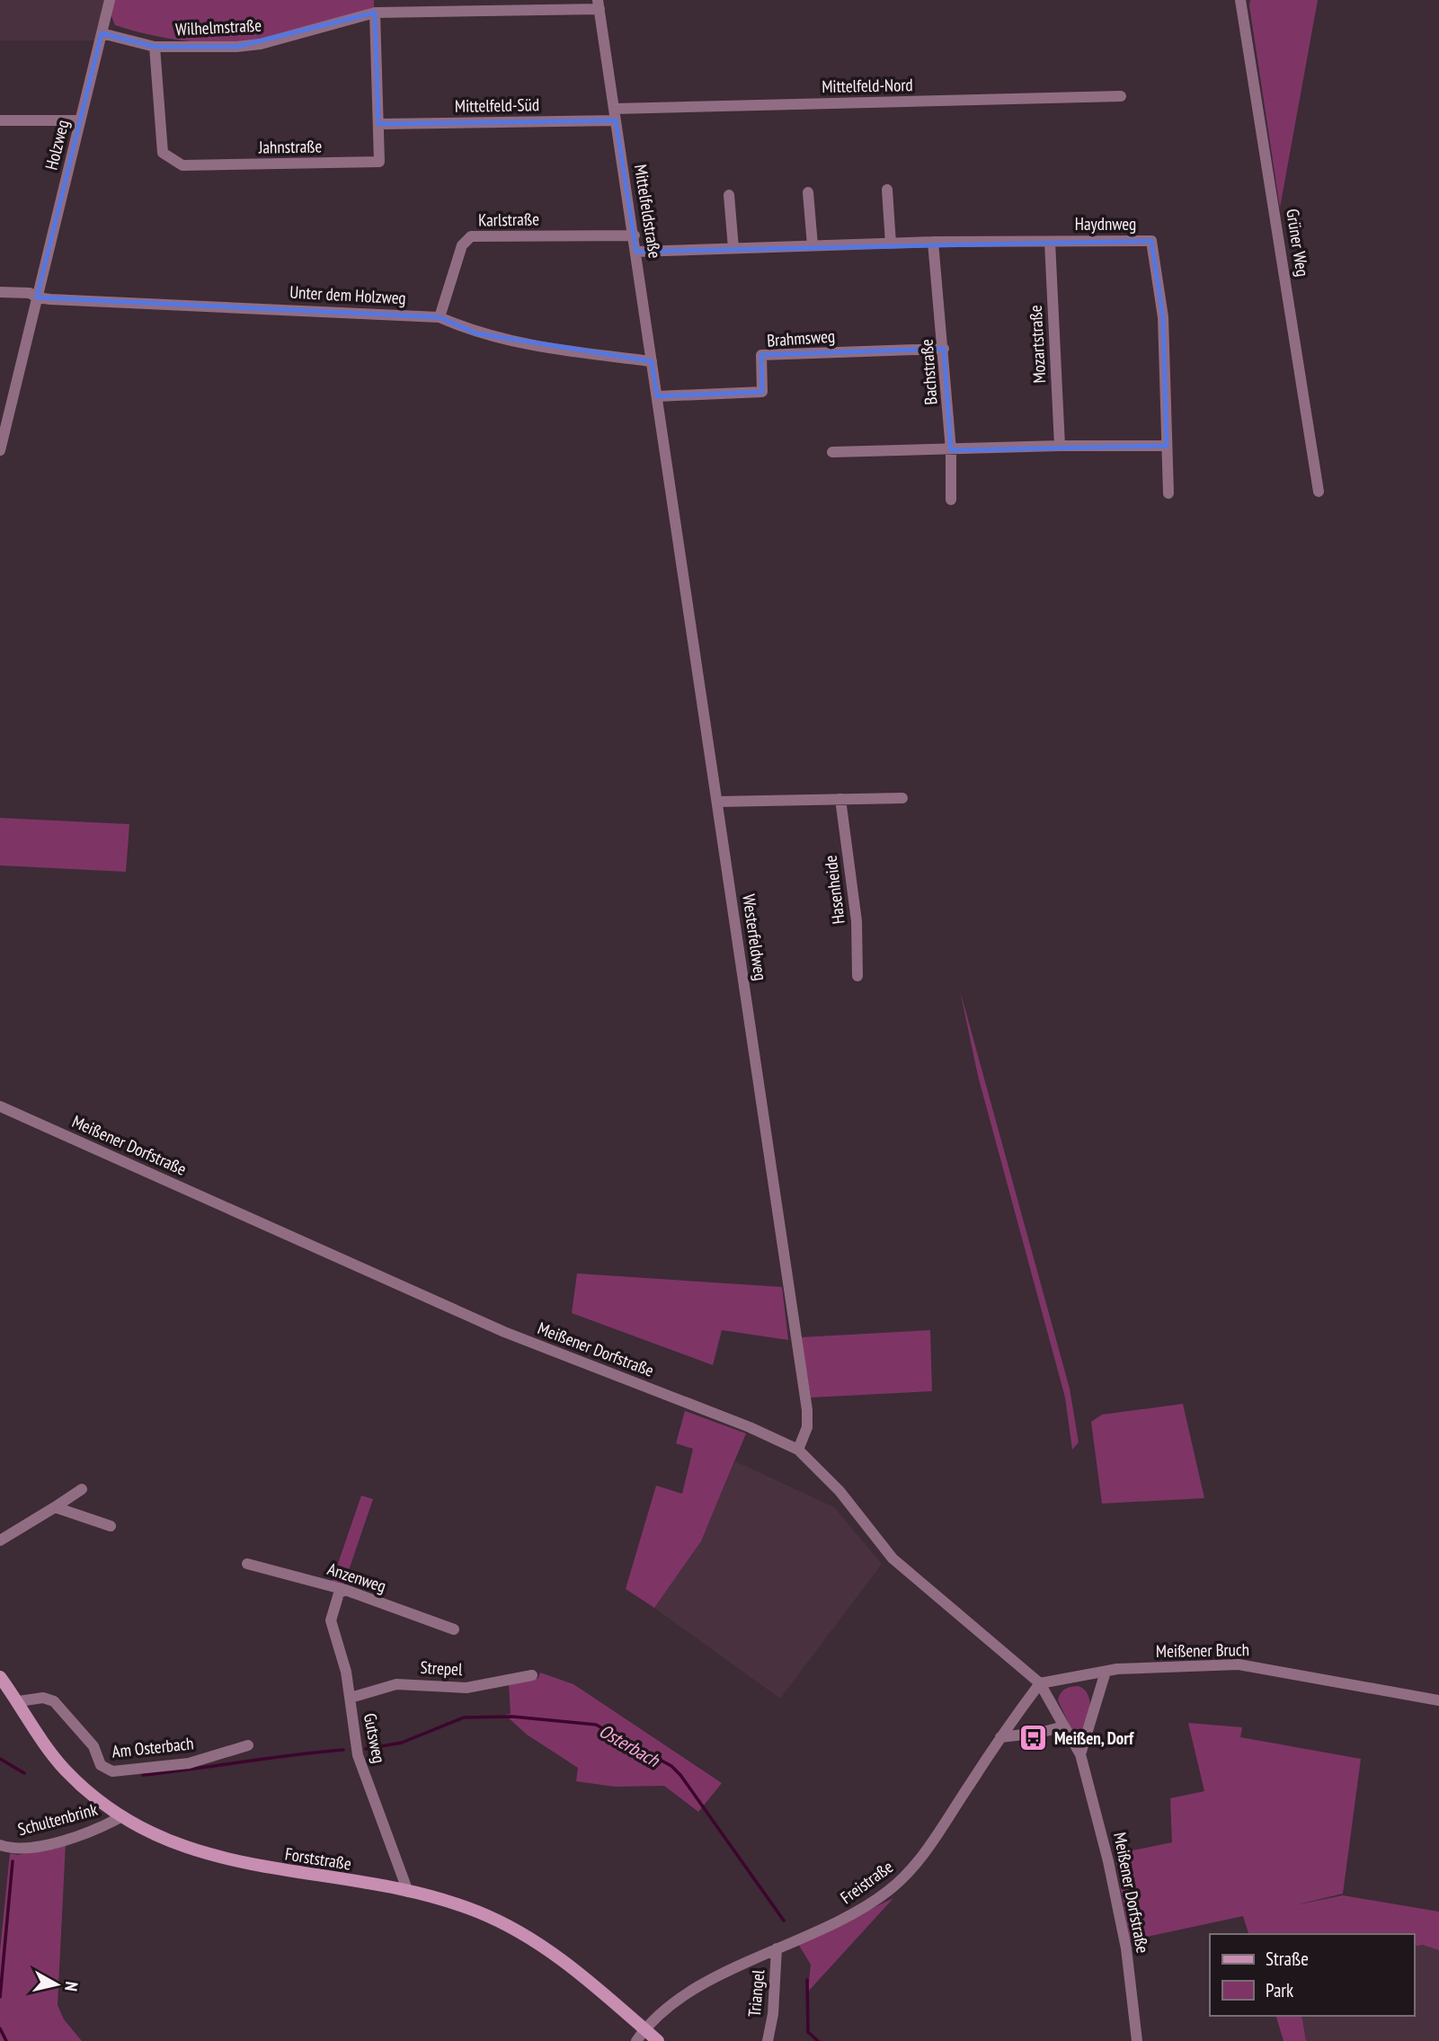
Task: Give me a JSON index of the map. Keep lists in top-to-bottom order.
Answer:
{
  "streets": {
    "street": [
      "Wilhelmstraße",
      "Mittelfeld-Nord",
      "Mittelfeld-Süd",
      "Holzweg",
      "Jahnstraße",
      "Mittelfeldstraße",
      "Karlstraße",
      "Haydnweg",
      "Grüner Weg",
      "Unter dem Holzweg",
      "Brahmsweg",
      "Mozartstraße",
      "Bachstraße",
      "Hasenheide",
      "Westerfeldweg",
      "Meißener Dorfstraße",
      "Anzenweg",
      "Meißener Bruch",
      "Strepel",
      "Gutsweg",
      "Am Osterbach",
      "Schultenbrink",
      "Forststraße",
      "Freistraße",
      "Triangel"
    ]
  },
  "crossings": [
    ["Wilhelmstraße", "Holzweg"],
    ["Wilhelmstraße", "Jahnstraße"],
    ["Wilhelmstraße", "Mittelfeldstraße"],
    ["Mittelfeld-Nord", "Mittelfeld-Süd"],
    ["Mittelfeld-Nord", "Mittelfeldstraße"],
    ["Mittelfeld-Süd", "Jahnstraße"],
    ["Mittelfeld-Süd", "Mittelfeldstraße"],
    ["Holzweg", "Unter dem Holzweg"],
    ["Mittelfeldstraße", "Karlstraße"],
    ["Mittelfeldstraße", "Haydnweg"],
    ["Mittelfeldstraße", "Unter dem Holzweg"],
    ["Mittelfeldstraße", "Brahmsweg"],
    ["Mittelfeldstraße", "Westerfeldweg"],
    ["Karlstraße", "Unter dem Holzweg"],
    ["Haydnweg", "Mozartstraße"],
    ["Haydnweg", "Bachstraße"],
    ["Brahmsweg", "Bachstraße"],
    ["Westerfeldweg", "Meißener Dorfstraße"],
    ["Meißener Dorfstraße", "Meißener Bruch"],
    ["Meißener Dorfstraße", "Freistraße"],
    ["Anzenweg", "Gutsweg"],
    ["Meißener Bruch", "Freistraße"],
    ["Strepel", "Gutsweg"],
    ["Gutsweg", "Forststraße"],
    ["Am Osterbach", "Forststraße"],
    ["Schultenbrink", "Forststraße"],
    ["Forststraße", "Freistraße"],
    ["Freistraße", "Triangel"]
  ],
  "water": ["Osterbach"],
  "places": {
    "bus stop": ["Meißen, Dorf"]
  },
  "legend": ["Straße", "Park"],
  "north": "right"
}
